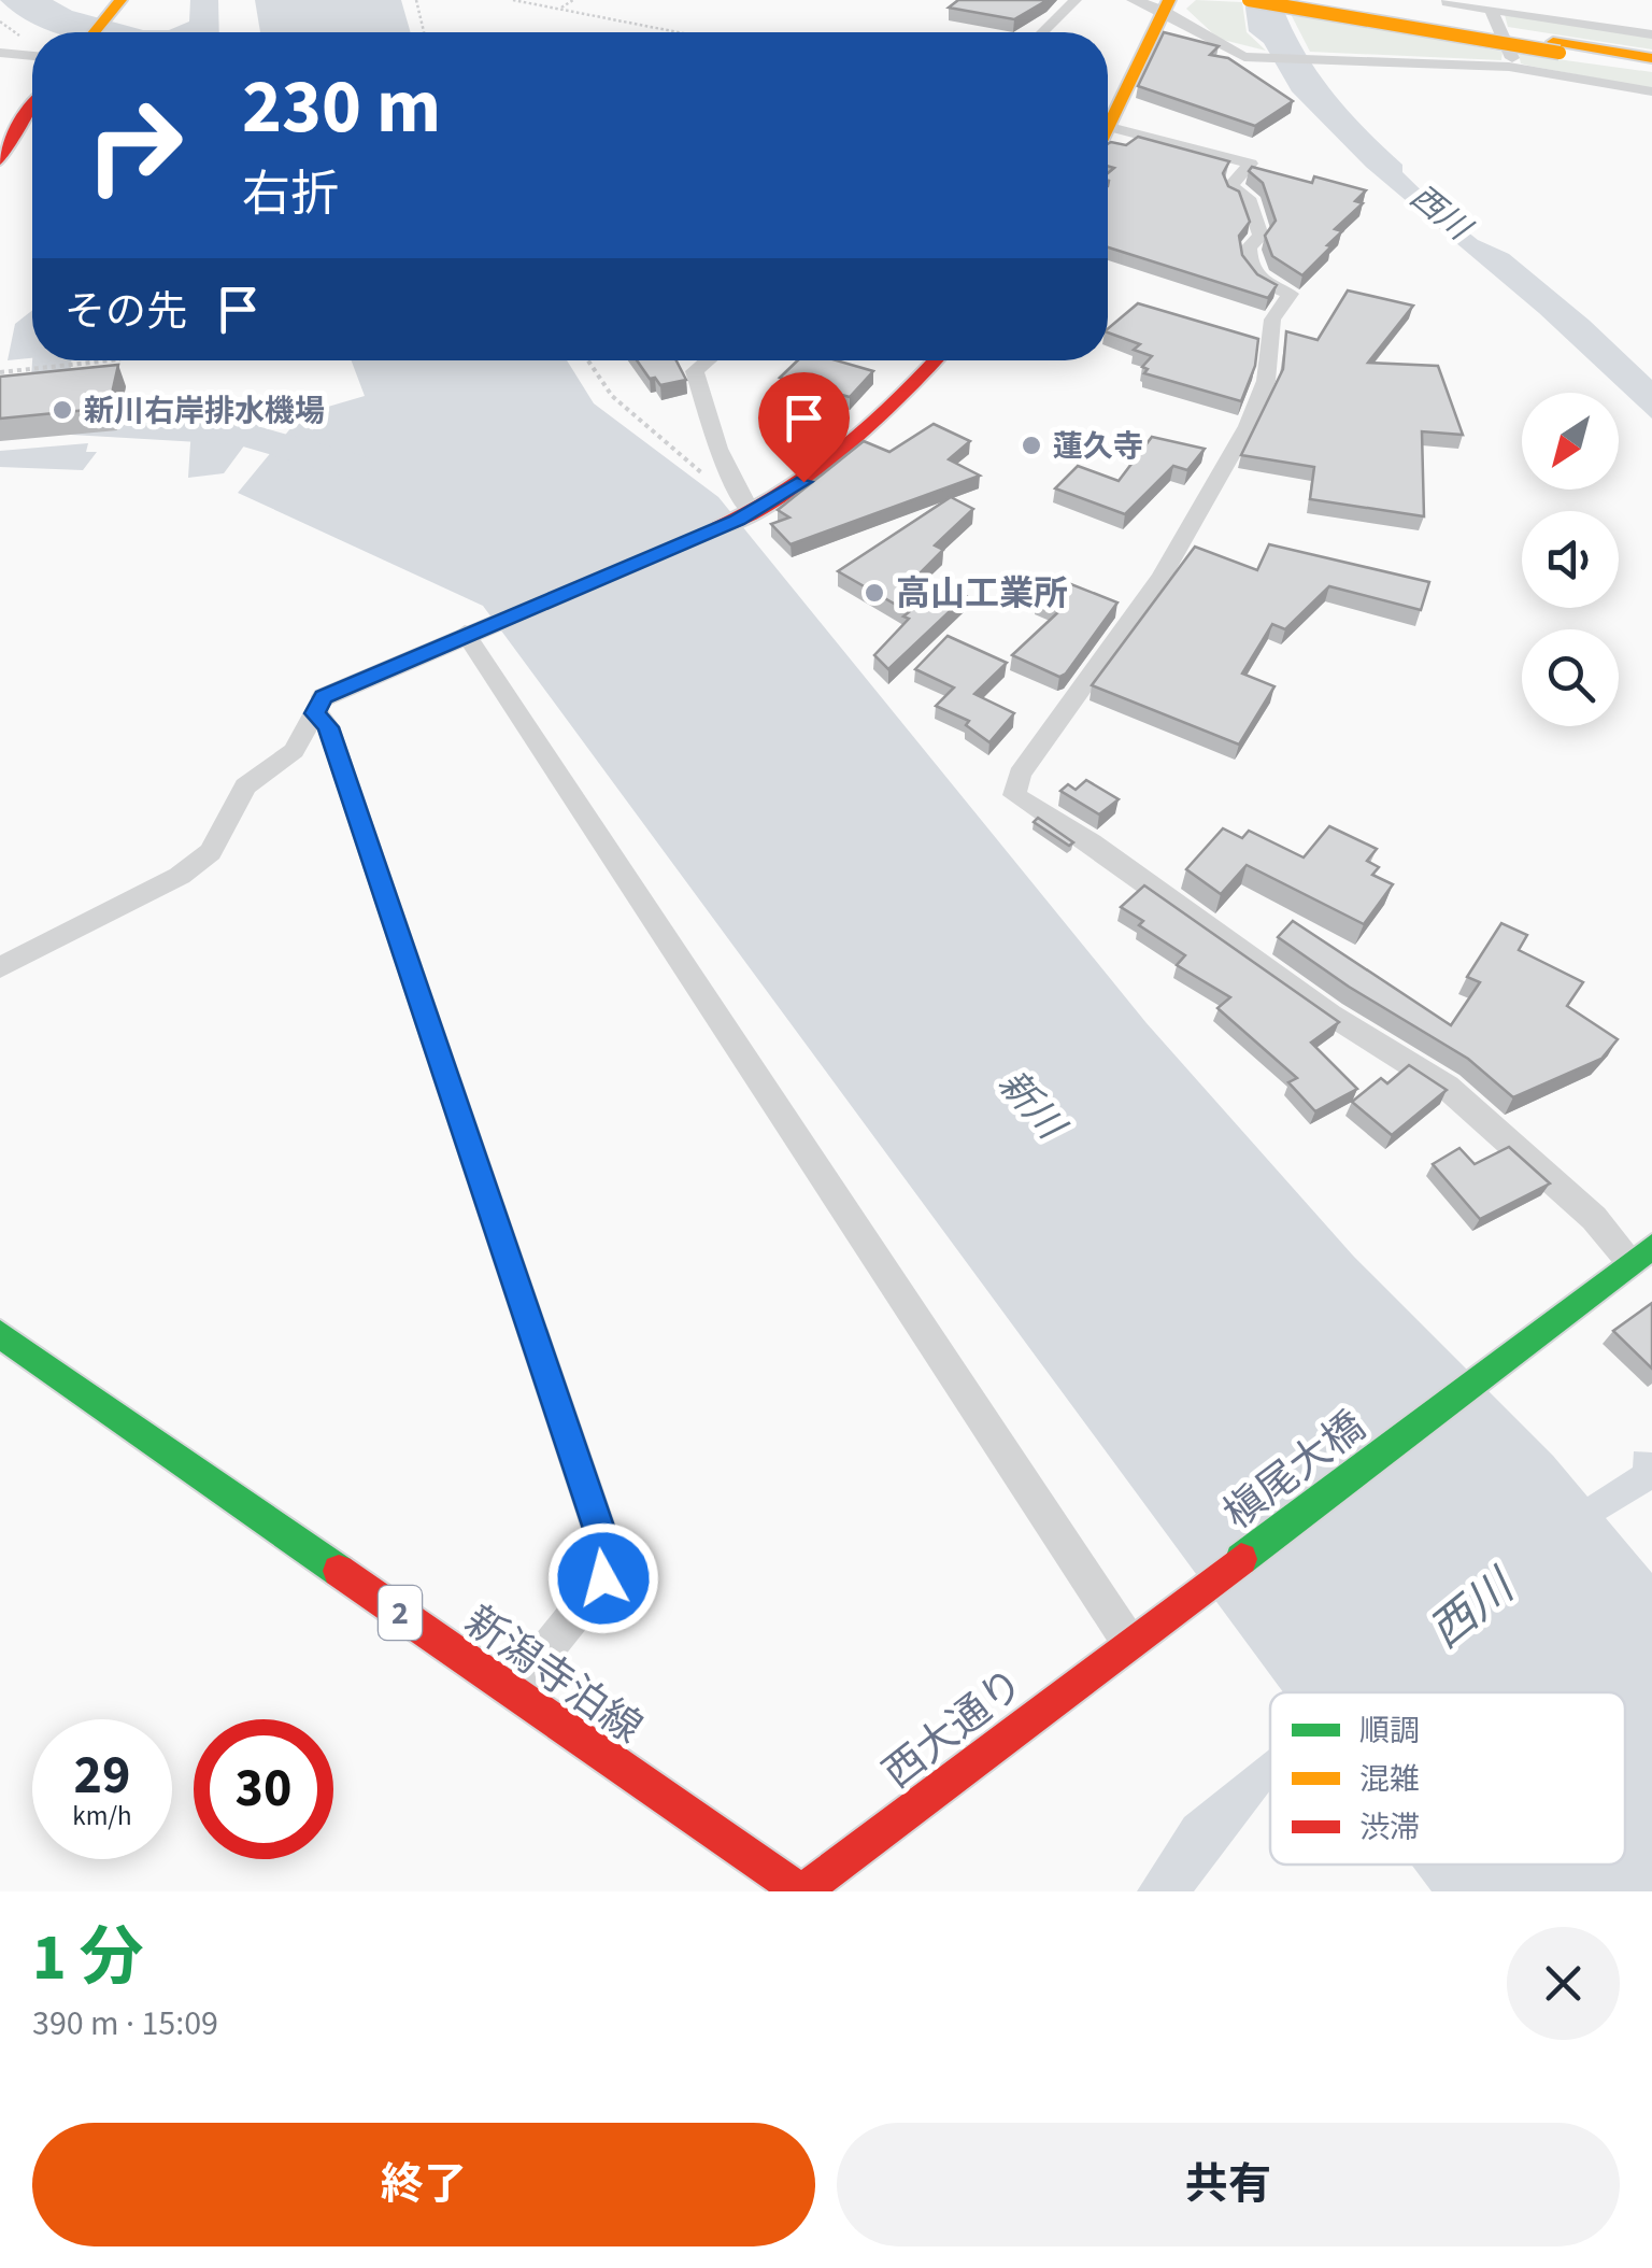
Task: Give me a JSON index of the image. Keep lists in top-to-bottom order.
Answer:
{
  "streets": {
    "main road": [
      "槇尾大橋",
      "2",
      "新潟寺泊線",
      "西大通り"
    ]
  },
  "crossings": [
    ["槇尾大橋", "西大通り"],
    ["新潟寺泊線", "西大通り"]
  ],
  "water": ["西川", "新川"],
  "places": ["新川右岸排水機場", "蓮久寺", "高山工業所"],
  "legend": ["順調", "混雑", "渋滞"],
  "north": "bottom left",
  "page": {
    "turn": ["230 m", "右折"],
    "then": "その先",
    "speed": "29 km/h",
    "limit": "30",
    "heading": ["1 分", "390 m · 15:09"],
    "buttons": ["終了", "共有"]
  }
}
